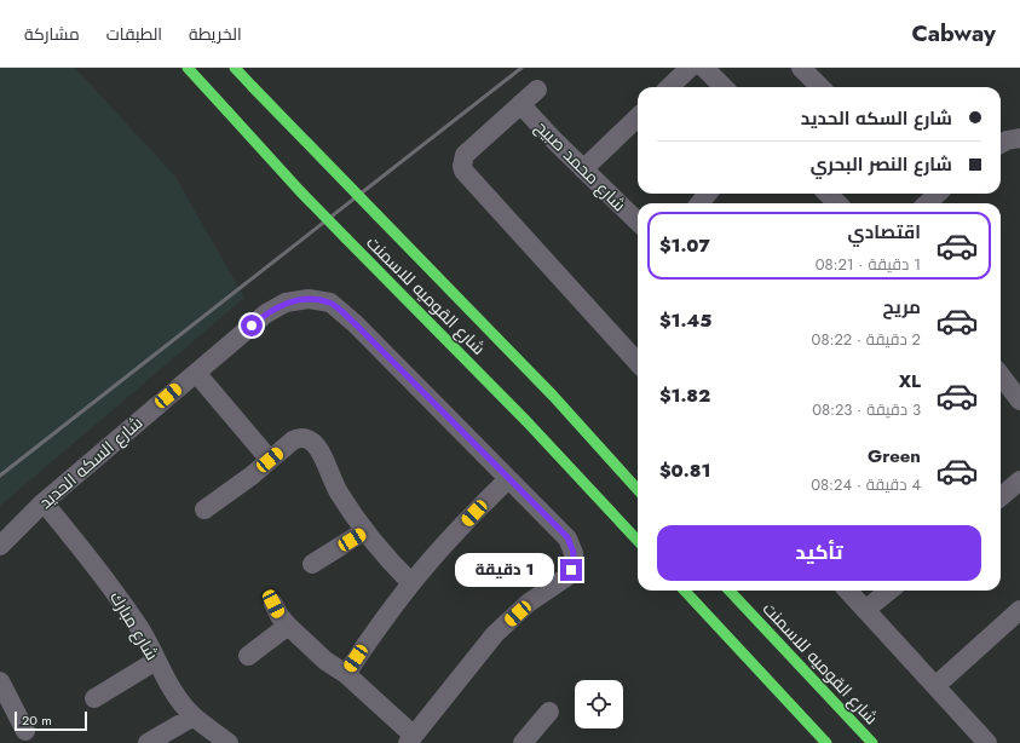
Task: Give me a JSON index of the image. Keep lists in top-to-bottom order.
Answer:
{
  "streets": {
    "main road": ["شارع القوميه للاسمنت"],
    "street": ["شارع محمد صبيح", "شارع السكه الحديد", "شارع مبارك"]
  },
  "crossings": [
    ["شارع السكه الحديد", "شارع مبارك"]
  ],
  "scale_bar": "20 m",
  "page": {
    "header": "Cabway",
    "nav": ["الخريطة", "الطبقات", "مشاركة"],
    "banner": ["شارع السكه الحديد", "شارع النصر البحري"],
    "list": [
      {
        "name": "اقتصادي",
        "note": "1 دقيقة · 08:21",
        "value": "$1.07"
      },
      {
        "name": "مريح",
        "note": "2 دقيقة · 08:22",
        "value": "$1.45"
      },
      {
        "name": "XL",
        "note": "3 دقيقة · 08:23",
        "value": "$1.82"
      },
      {
        "name": "Green",
        "note": "4 دقيقة · 08:24",
        "value": "$0.81"
      }
    ],
    "buttons": "تأكيد",
    "bubble": "1 دقيقة",
    "scale": "20 m"
  }
}
